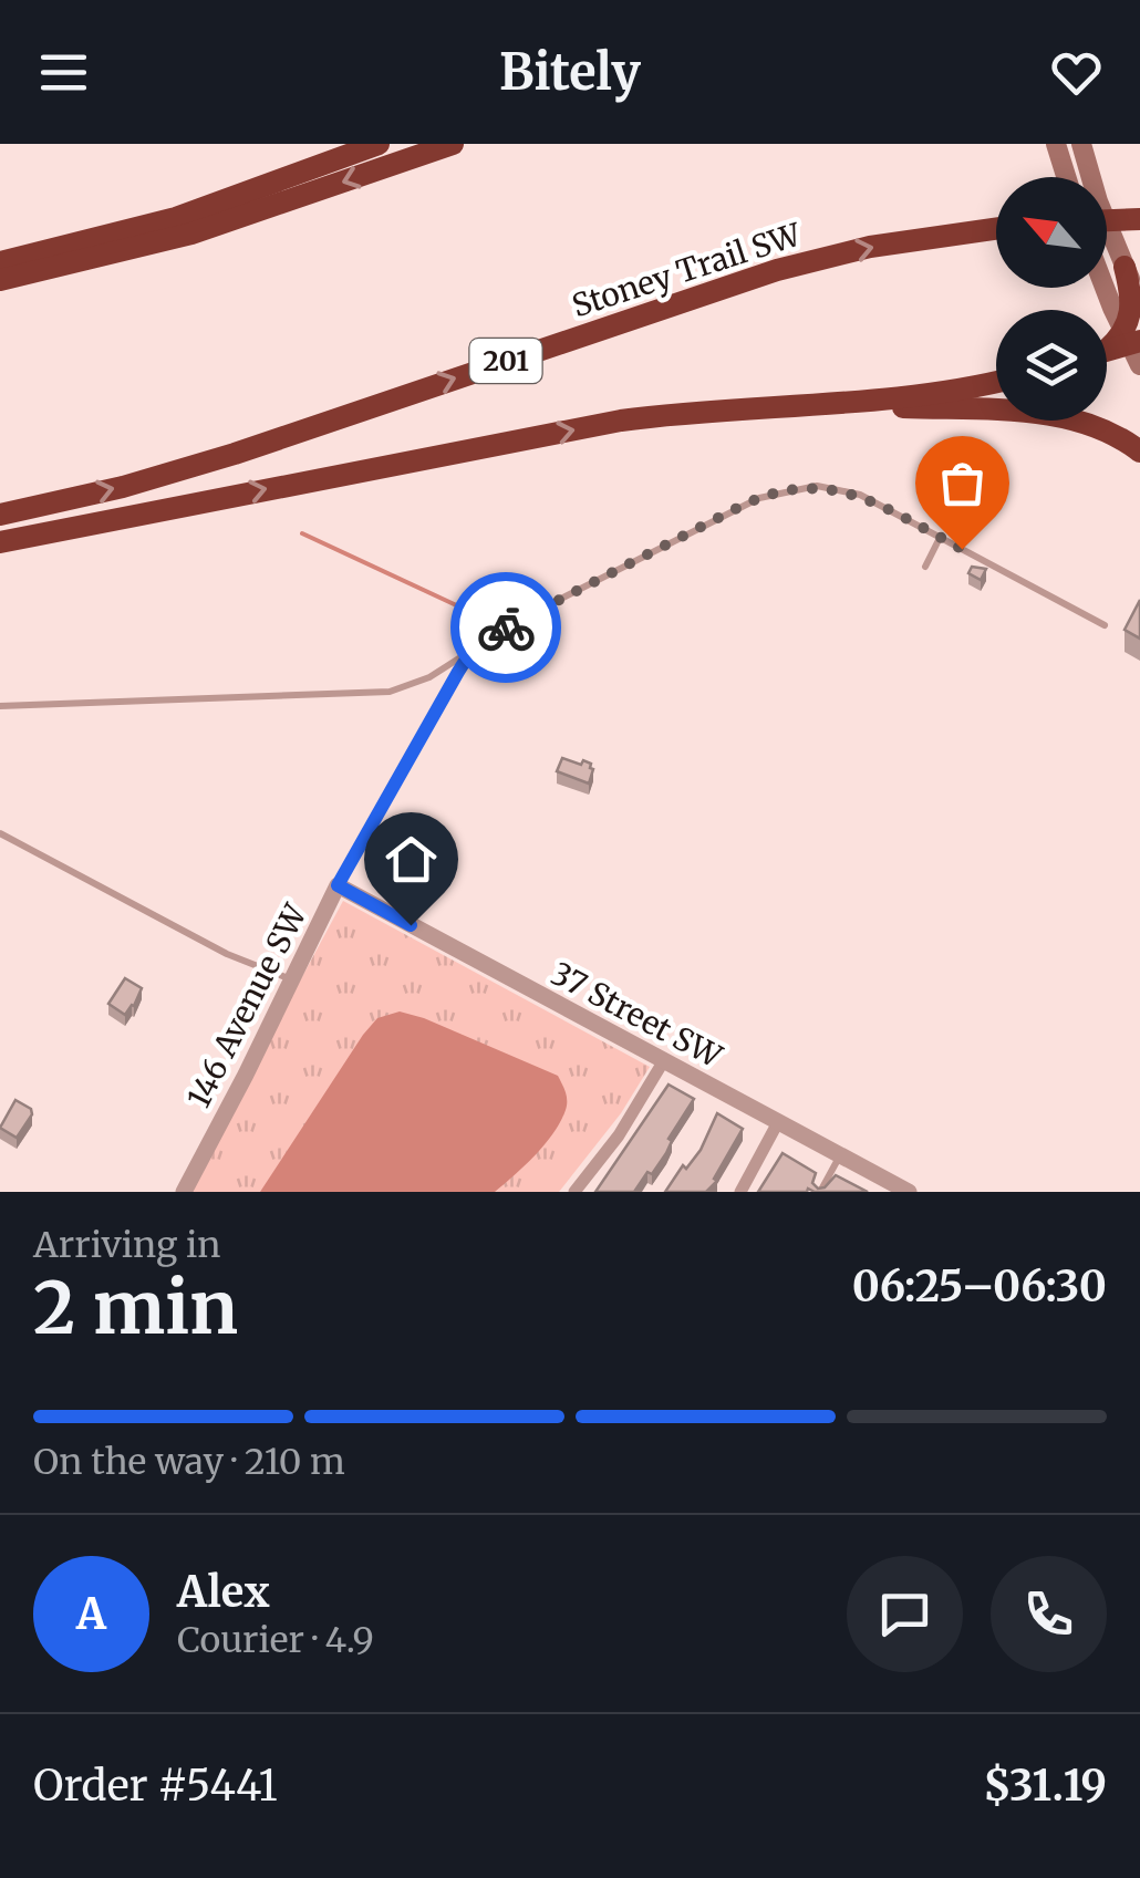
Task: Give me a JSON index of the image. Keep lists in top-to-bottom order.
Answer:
{
  "streets": {
    "highway": ["Stoney Trail SW", "201"],
    "street": ["146 Avenue SW", "37 Street SW"]
  },
  "crossings": [
    ["146 Avenue SW", "37 Street SW"]
  ],
  "north": "top left",
  "page": {
    "header": "Bitely",
    "heading": ["2 min", "Arriving in", "06:25–06:30"],
    "panel": [
      "Alex",
      "Courier · 4.9",
      "Order #5441",
      "$31.19"
    ],
    "bar": "On the way · 210 m",
    "round": "A"
  }
}
